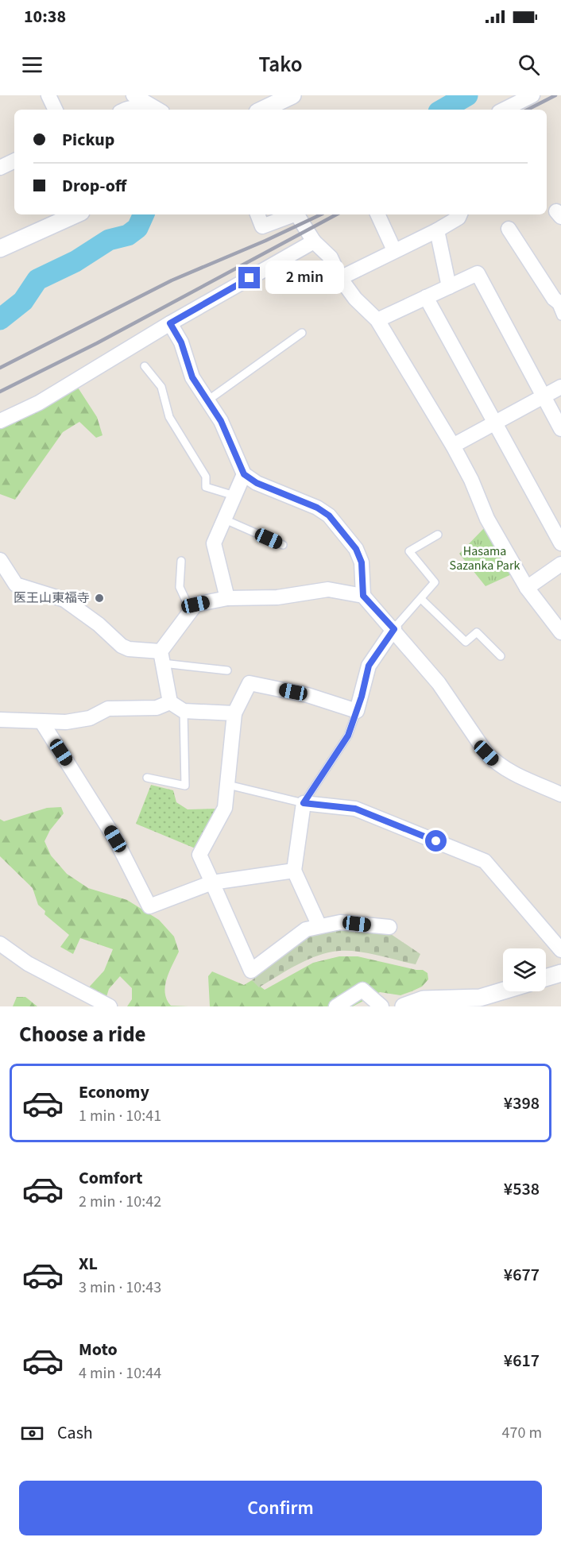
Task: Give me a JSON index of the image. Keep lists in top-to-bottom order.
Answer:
{
  "parks": ["Hasama Sazanka Park"],
  "places": ["医王山東福寺"],
  "page": {
    "status": "10:38",
    "header": "Tako",
    "banner": ["Pickup", "Drop-off"],
    "bubble": "2 min",
    "heading": "Choose a ride",
    "list": [
      {
        "name": "Economy",
        "note": "1 min · 10:41",
        "value": "¥398"
      },
      {
        "name": "Comfort",
        "note": "2 min · 10:42",
        "value": "¥538"
      },
      {
        "name": "XL",
        "note": "3 min · 10:43",
        "value": "¥677"
      },
      {
        "name": "Moto",
        "note": "4 min · 10:44",
        "value": "¥617"
      }
    ],
    "pay": ["Cash", "470 m"],
    "buttons": "Confirm"
  }
}
